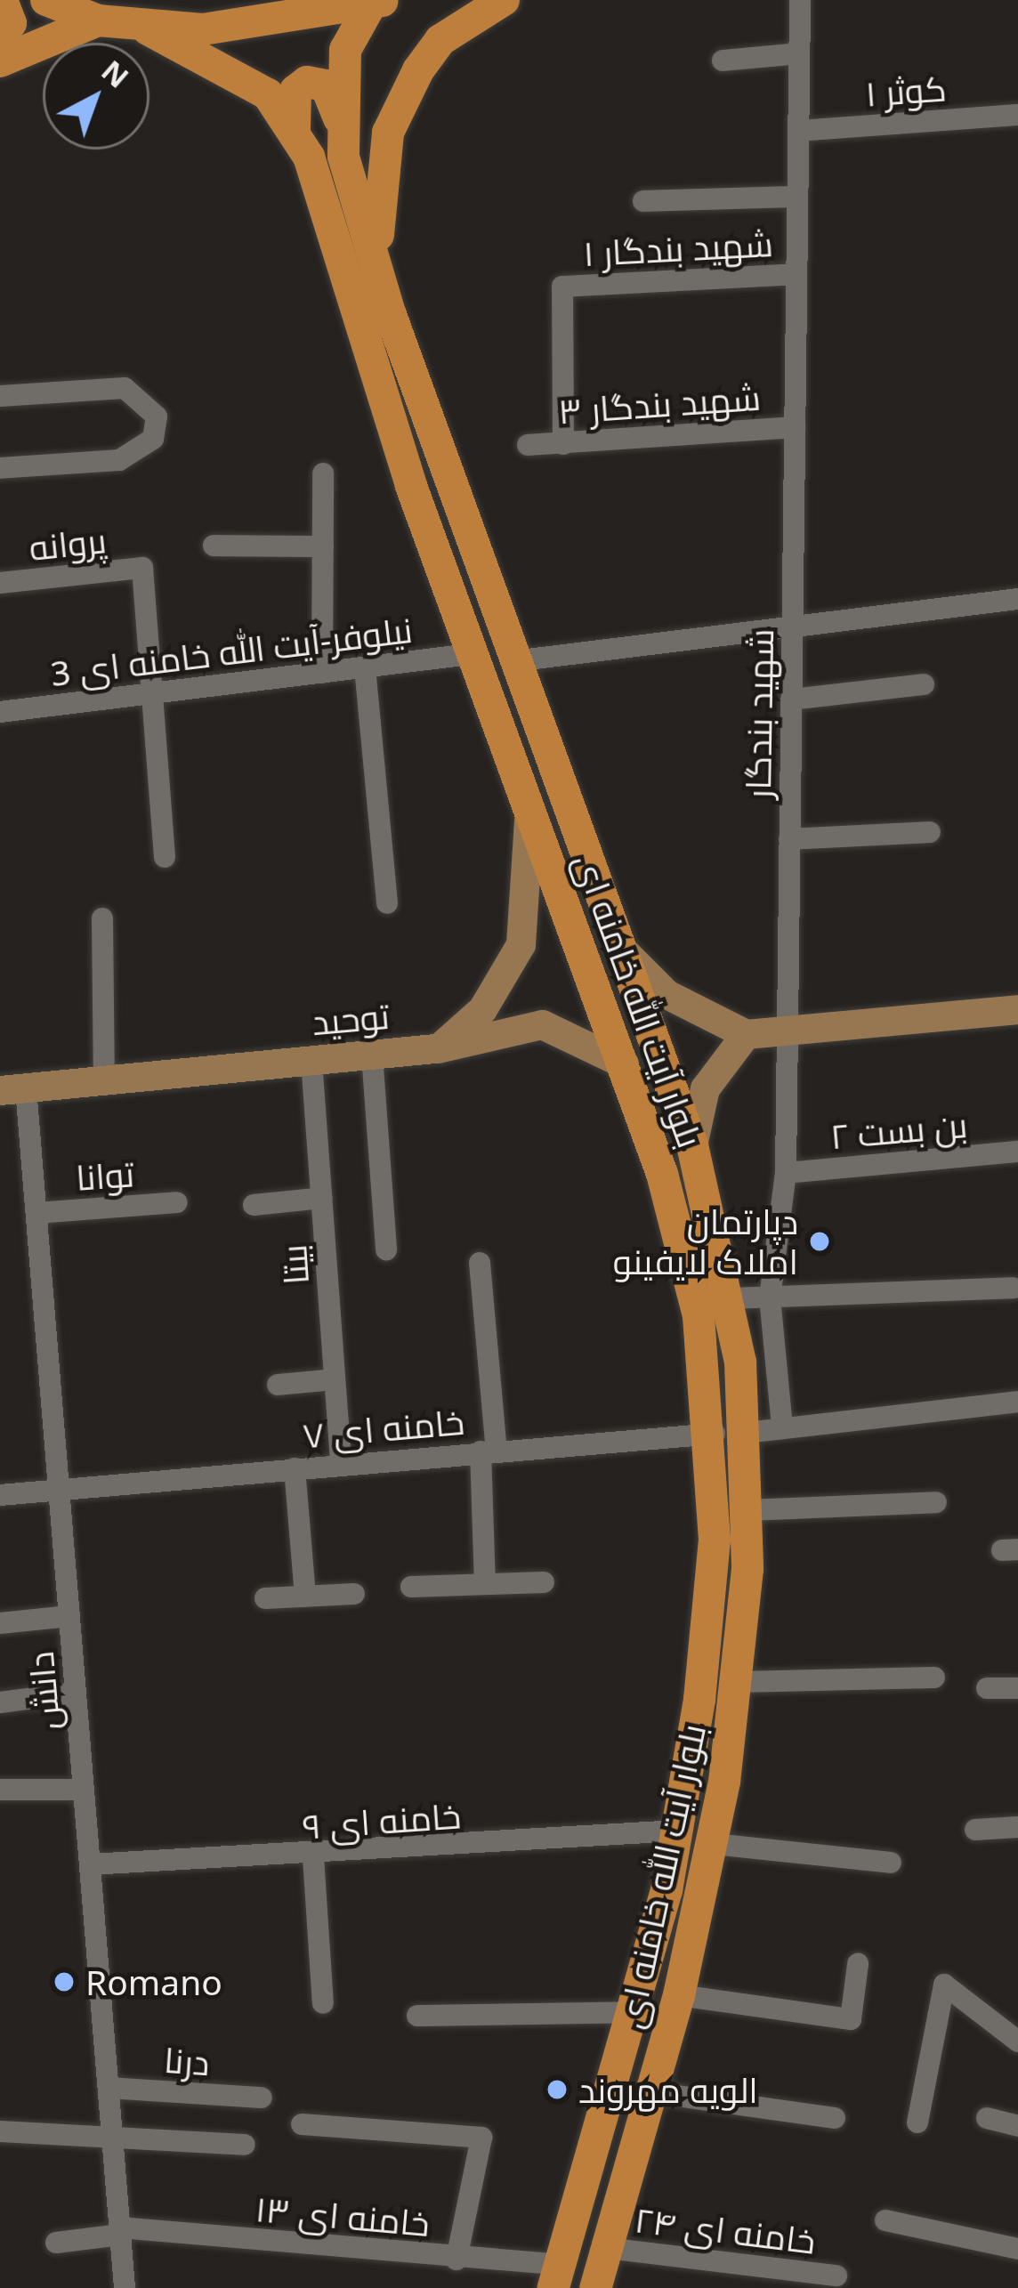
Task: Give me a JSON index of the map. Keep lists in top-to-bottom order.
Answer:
{
  "streets": {
    "main road": ["بلوار آیت الله خامنه ای", "توحید"],
    "street": [
      "کوثر ۱",
      "شهید بندگار ۱",
      "شهید بندگار ۳",
      "پروانه",
      "نیلوفر-آیت الله خامنه ای 3",
      "شهید بندگار",
      "بن بست ۲",
      "توانا",
      "بیتا",
      "خامنه ای ۷",
      "دانش",
      "خامنه ای ۹",
      "درنا",
      "خامنه ای ۱۳",
      "خامنه ای ۲۴"
    ]
  },
  "crossings": [
    ["کوثر ۱", "شهید بندگار"],
    ["شهید بندگار ۱", "شهید بندگار ۳"],
    ["شهید بندگار ۱", "شهید بندگار"],
    ["شهید بندگار ۳", "شهید بندگار"],
    ["پروانه", "نیلوفر-آیت الله خامنه ای 3"],
    ["نیلوفر-آیت الله خامنه ای 3", "بلوار آیت الله خامنه ای"],
    ["شهید بندگار", "بن بست ۲"],
    ["شهید بندگار", "خامنه ای ۷"],
    ["بلوار آیت الله خامنه ای", "توحید"],
    ["بلوار آیت الله خامنه ای", "خامنه ای ۷"],
    ["بلوار آیت الله خامنه ای", "خامنه ای ۹"],
    ["بلوار آیت الله خامنه ای", "خامنه ای ۱۳"],
    ["بلوار آیت الله خامنه ای", "خامنه ای ۲۴"],
    ["توحید", "بیتا"],
    ["توحید", "دانش"],
    ["توانا", "دانش"],
    ["بیتا", "خامنه ای ۷"],
    ["خامنه ای ۷", "دانش"],
    ["دانش", "خامنه ای ۹"],
    ["دانش", "درنا"],
    ["دانش", "خامنه ای ۱۳"]
  ],
  "places": ["دپارتمان املاک لایفینو", "Romano", "الویه مهروند"],
  "north": "top right"
}
